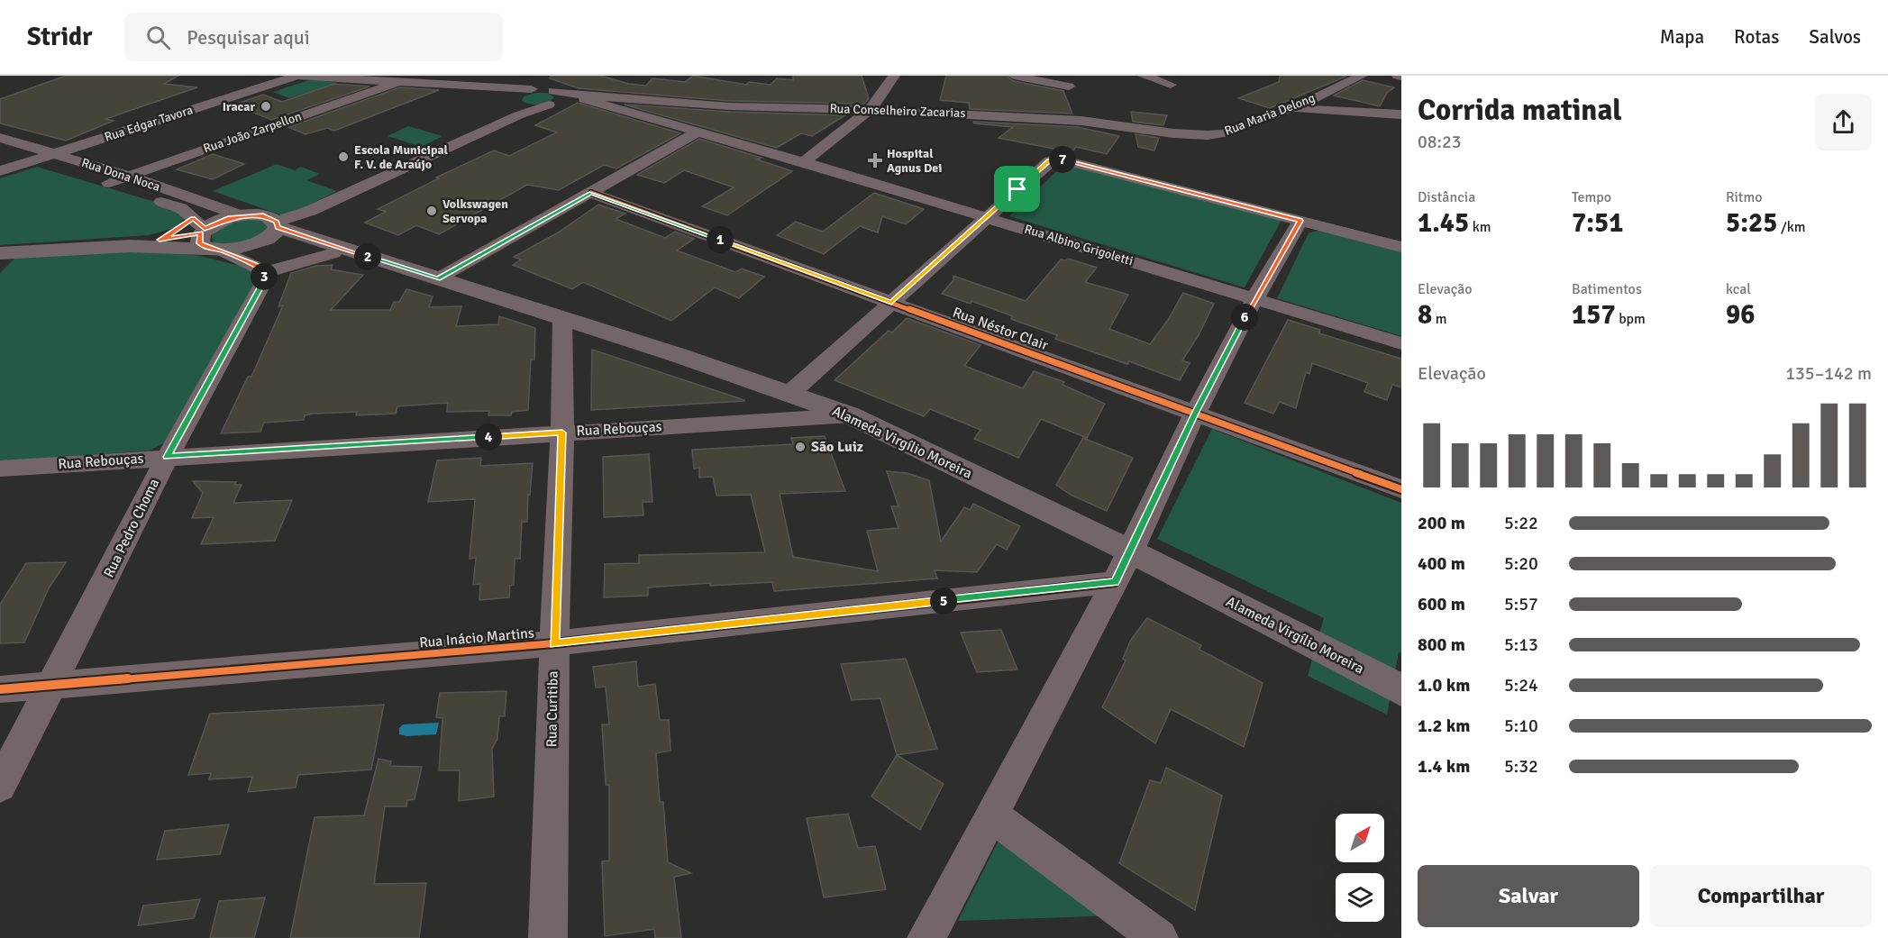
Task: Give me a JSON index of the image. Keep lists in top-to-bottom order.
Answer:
{
  "streets": {
    "main road": ["Alameda Virgílio Moreira"],
    "street": [
      "Rua Conselheiro Zacarias",
      "Rua Maria Delong",
      "Rua Edgar Tavora",
      "Rua João Zarpellon",
      "Rua Dona Noca",
      "Rua Albino Grigoletti",
      "Rua Néstor Clair",
      "Rua Rebouças",
      "Rua Pedro Choma",
      "Rua Inácio Martins",
      "Rua Curitiba"
    ]
  },
  "crossings": [
    ["Rua Conselheiro Zacarias", "Rua Maria Delong"],
    ["Rua Conselheiro Zacarias", "Rua Edgar Tavora"],
    ["Rua Conselheiro Zacarias", "Rua João Zarpellon"],
    ["Rua Conselheiro Zacarias", "Rua Albino Grigoletti"],
    ["Rua Edgar Tavora", "Rua Dona Noca"],
    ["Rua João Zarpellon", "Rua Dona Noca"],
    ["Rua Dona Noca", "Alameda Virgílio Moreira"],
    ["Rua Rebouças", "Alameda Virgílio Moreira"],
    ["Rua Rebouças", "Rua Pedro Choma"],
    ["Rua Rebouças", "Rua Curitiba"],
    ["Alameda Virgílio Moreira", "Rua Curitiba"],
    ["Rua Pedro Choma", "Rua Inácio Martins"],
    ["Rua Inácio Martins", "Rua Curitiba"]
  ],
  "places": {
    "other": [
      "Iracar",
      "Escola Municipal F. V. de Araújo",
      "Volkswagen Servopa",
      "São Luiz"
    ],
    "health": ["Hospital Agnus Dei"]
  },
  "north": "top right",
  "page": {
    "header": "Stridr",
    "search": "Pesquisar aqui",
    "nav": ["Mapa", "Rotas", "Salvos"],
    "heading": ["Corrida matinal", "08:23"],
    "pins": [
      "7",
      "1",
      "2",
      "3",
      "6",
      "4",
      "5"
    ],
    "stats": [
      ["Distância", "1.45 km"],
      ["Tempo", "7:51"],
      ["Ritmo", "5:25 /km"],
      ["Elevação", "8 m"],
      ["Batimentos", "157 bpm"],
      ["kcal", "96"]
    ],
    "chart": ["Elevação", "135–142 m"],
    "list": [
      {
        "name": "200 m",
        "note": "5:22"
      },
      {
        "name": "400 m",
        "note": "5:20"
      },
      {
        "name": "600 m",
        "note": "5:57"
      },
      {
        "name": "800 m",
        "note": "5:13"
      },
      {
        "name": "1.0 km",
        "note": "5:24"
      },
      {
        "name": "1.2 km",
        "note": "5:10"
      },
      {
        "name": "1.4 km",
        "note": "5:32"
      }
    ],
    "buttons": ["Salvar", "Compartilhar"]
  }
}
